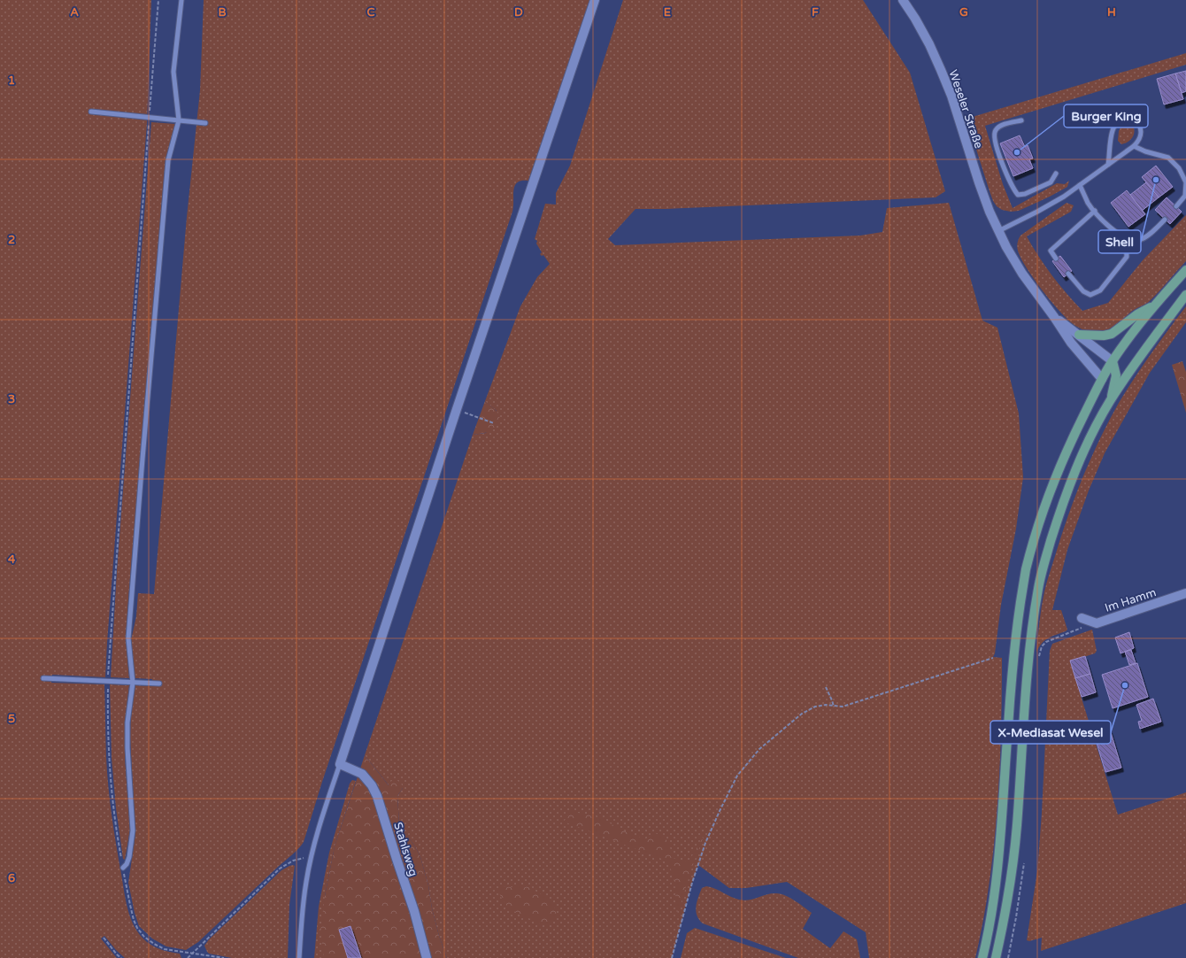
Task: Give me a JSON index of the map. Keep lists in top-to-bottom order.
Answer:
{
  "streets": {
    "street": ["Weseler Straße", "Im Hamm", "Stahlsweg"]
  },
  "places": ["Burger King", "Shell", "X-Mediasat Wesel"],
  "grid": {
    "columns": [
      "A",
      "B",
      "C",
      "D",
      "E",
      "F",
      "G",
      "H"
    ],
    "rows": [
      "1",
      "2",
      "3",
      "4",
      "5",
      "6"
    ]
  }
}
